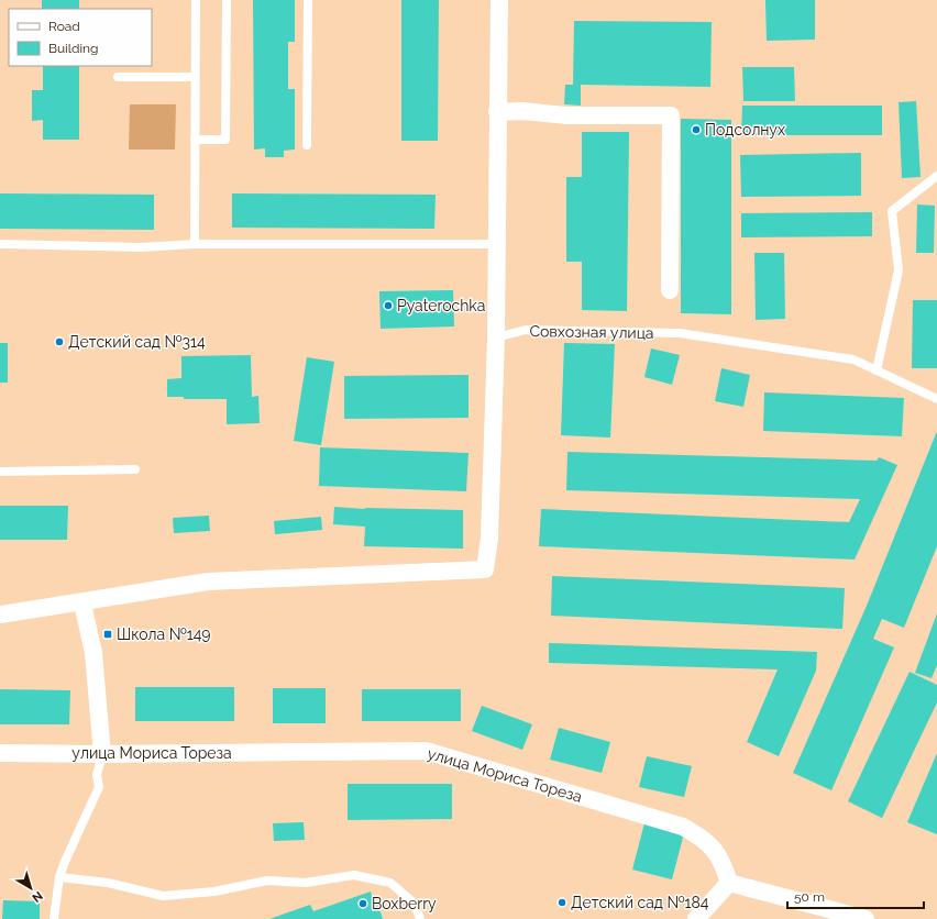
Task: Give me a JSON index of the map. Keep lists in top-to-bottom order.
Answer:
{
  "streets": {
    "street": ["улица Мориса Тореза"],
    "lane": ["Совхозная улица"]
  },
  "places": {
    "other": [
      "Подсолнух",
      "Pyaterochka",
      "Детский сад №314",
      "Детский сад №184",
      "Boxberry"
    ],
    "transit": ["Школа №149"]
  },
  "legend": ["Road", "Building"],
  "scale_bar": "50 m",
  "north": "bottom right"
}
